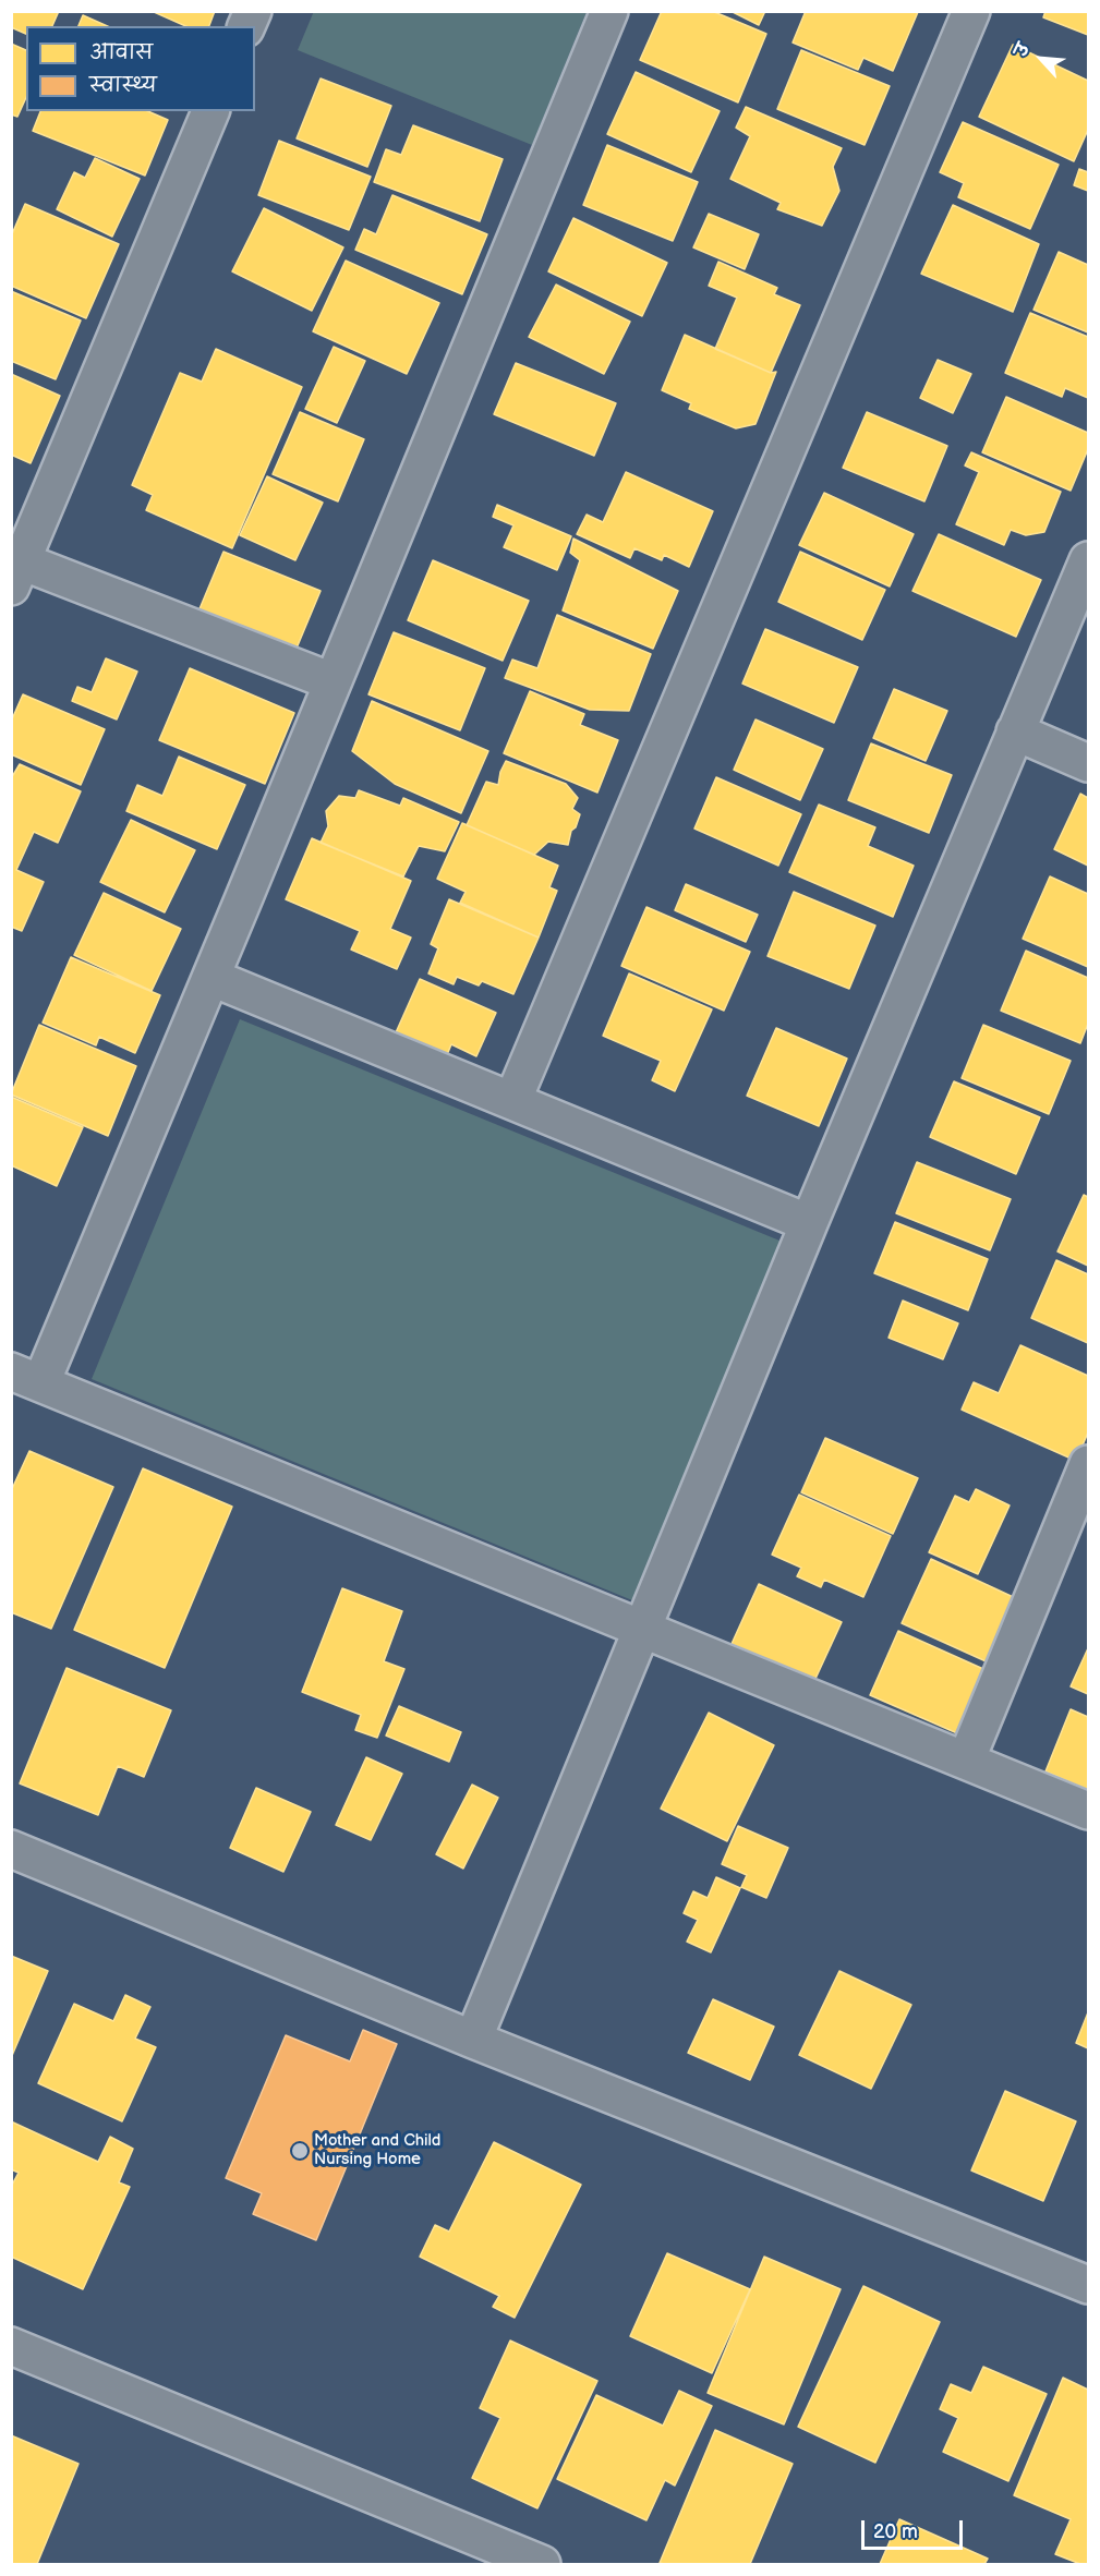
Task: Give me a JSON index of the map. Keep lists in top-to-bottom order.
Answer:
{
  "places": ["Mother and Child Nursing Home"],
  "legend": ["आवास", "स्वास्थ्य"],
  "scale_bar": "20 m",
  "north": "top left"
}
